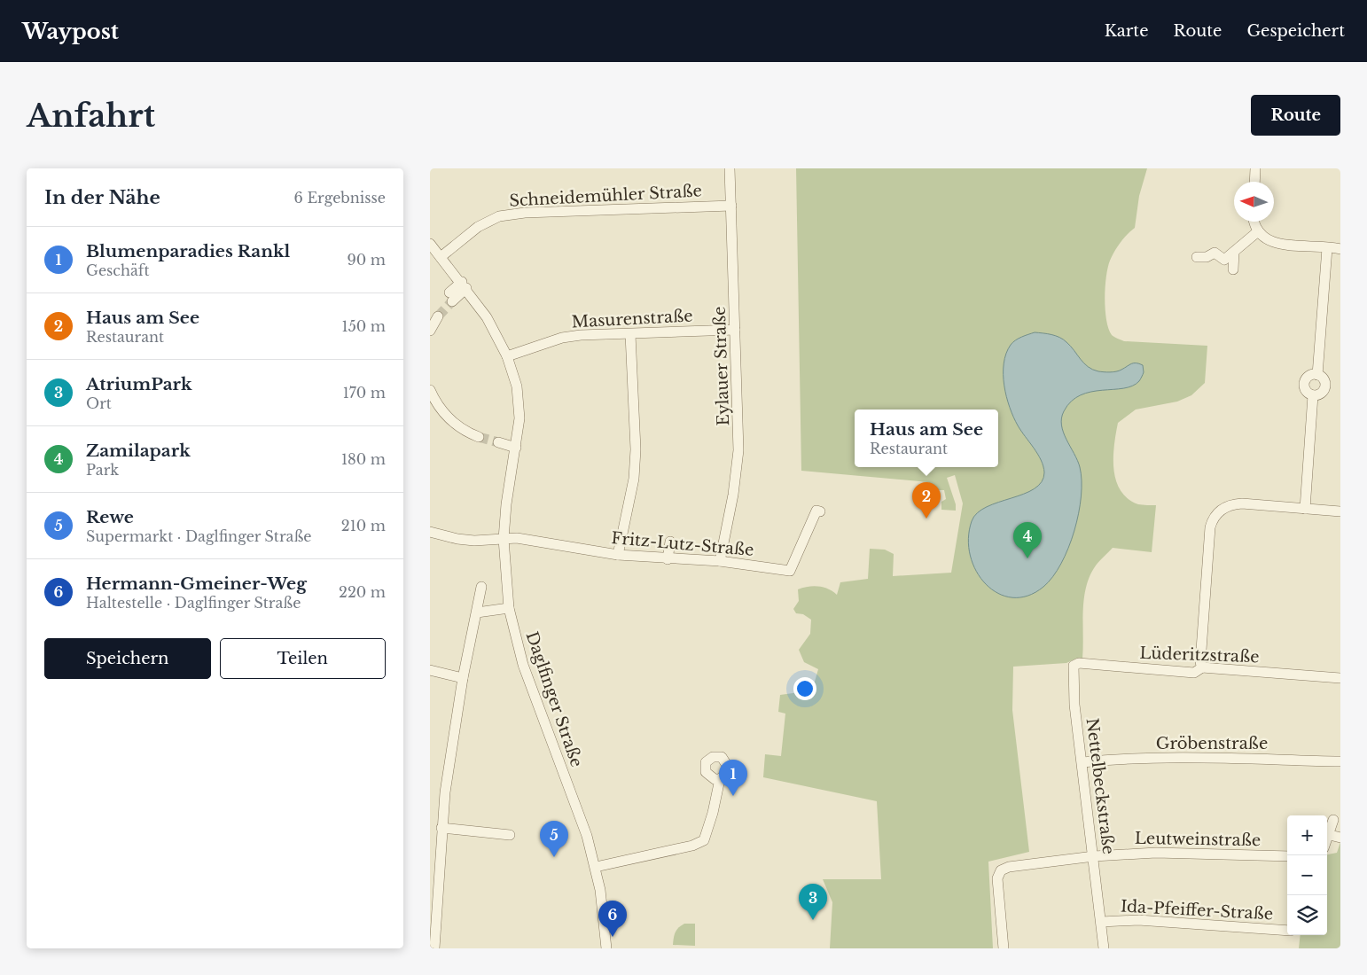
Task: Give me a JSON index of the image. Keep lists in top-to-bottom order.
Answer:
{
  "streets": {
    "street": [
      "Schneidemühler Straße",
      "Masurenstraße",
      "Eylauer Straße",
      "Fritz-Lutz-Straße",
      "Lüderitzstraße",
      "Daglfinger Straße",
      "Gröbenstraße",
      "Nettelbeckstraße",
      "Leutweinstraße",
      "Ida-Pfeiffer-Straße"
    ]
  },
  "crossings": [
    ["Schneidemühler Straße", "Eylauer Straße"],
    ["Schneidemühler Straße", "Daglfinger Straße"],
    ["Masurenstraße", "Eylauer Straße"],
    ["Masurenstraße", "Daglfinger Straße"],
    ["Eylauer Straße", "Fritz-Lutz-Straße"],
    ["Fritz-Lutz-Straße", "Daglfinger Straße"],
    ["Lüderitzstraße", "Nettelbeckstraße"],
    ["Gröbenstraße", "Nettelbeckstraße"],
    ["Nettelbeckstraße", "Leutweinstraße"],
    ["Nettelbeckstraße", "Ida-Pfeiffer-Straße"]
  ],
  "north": "left",
  "page": {
    "header": "Waypost",
    "nav": ["Karte", "Route", "Gespeichert"],
    "buttons": [
      "Route",
      ["Speichern", "Teilen"]
    ],
    "title": "Anfahrt",
    "heading": ["In der Nähe", "6 Ergebnisse"],
    "list": [
      {
        "mark": "1",
        "name": "Blumenparadies Rankl",
        "note": "Geschäft",
        "value": "90 m"
      },
      {
        "mark": "2",
        "name": "Haus am See",
        "note": "Restaurant",
        "value": "150 m"
      },
      {
        "mark": "3",
        "name": "AtriumPark",
        "note": "Ort",
        "value": "170 m"
      },
      {
        "mark": "4",
        "name": "Zamilapark",
        "note": "Park",
        "value": "180 m"
      },
      {
        "mark": "5",
        "name": "Rewe",
        "note": "Supermarkt · Daglfinger Straße",
        "value": "210 m"
      },
      {
        "mark": "6",
        "name": "Hermann-Gmeiner-Weg",
        "note": "Haltestelle · Daglfinger Straße",
        "value": "220 m"
      }
    ],
    "popup": ["Haus am See", "Restaurant"],
    "pins": [
      "2",
      "4",
      "1",
      "5",
      "3",
      "6"
    ],
    "map_buttons": ["+", "−"]
  }
}
